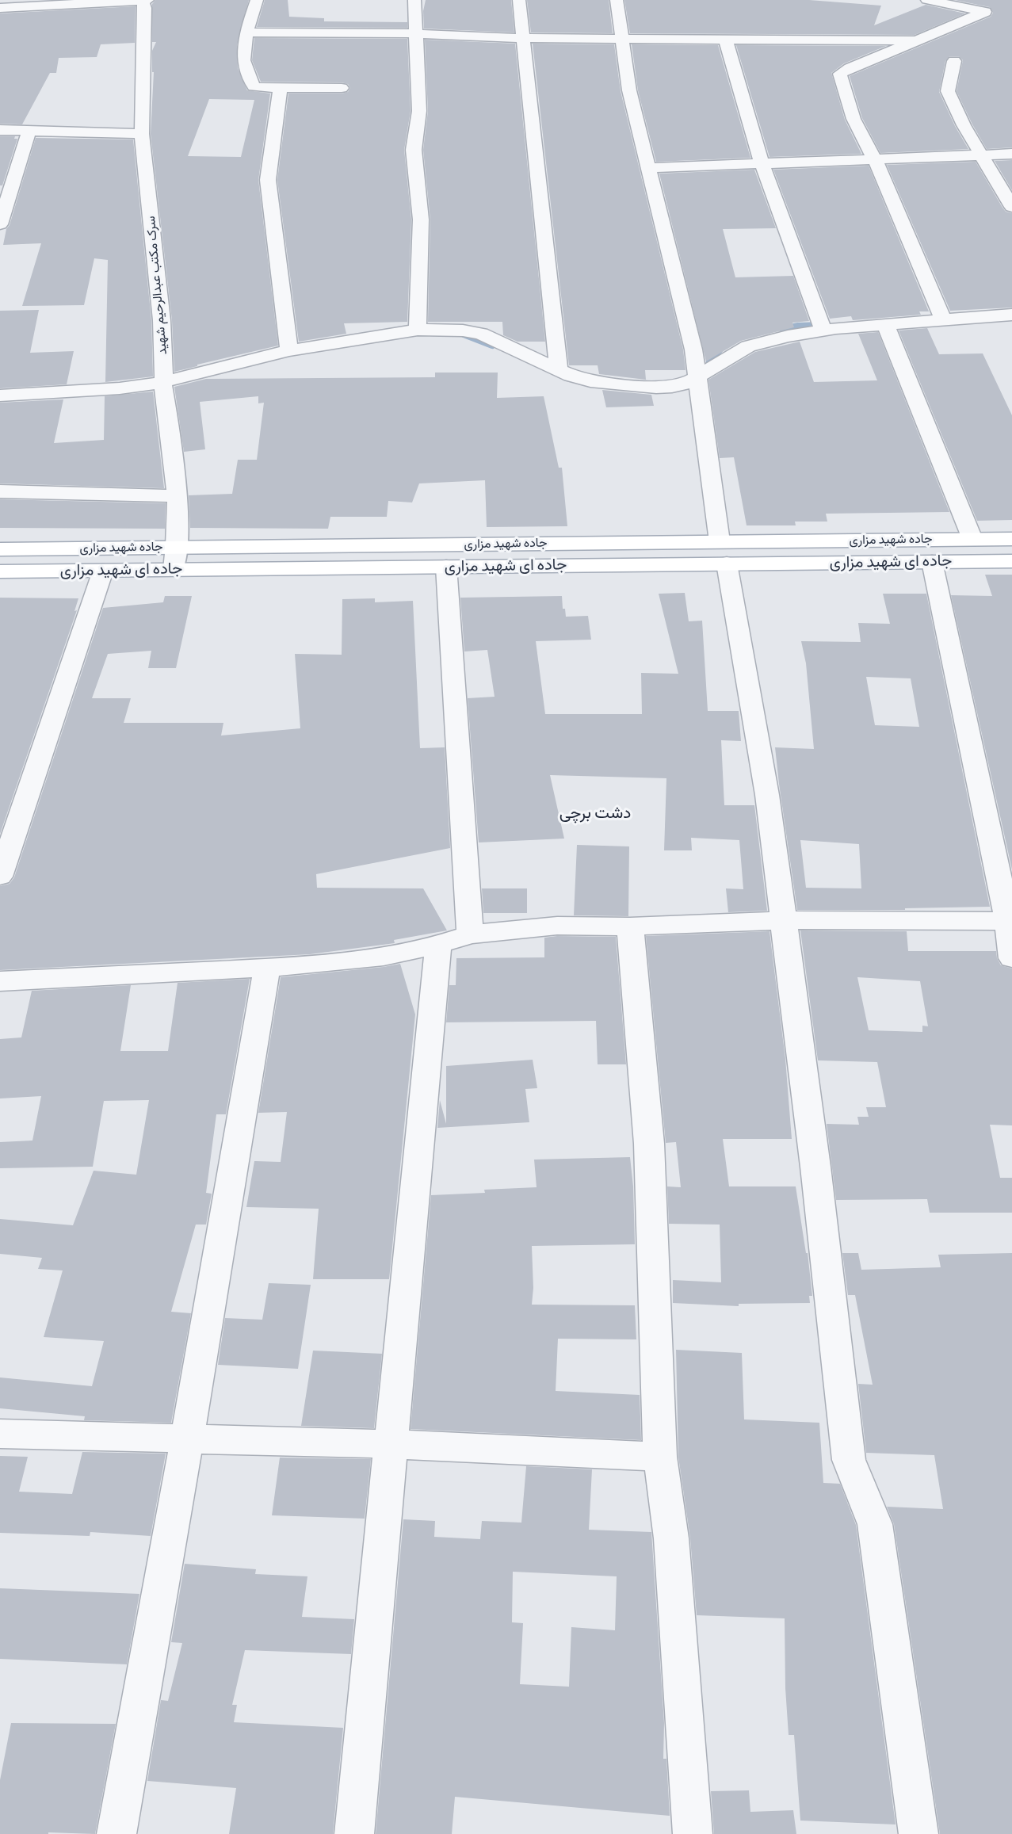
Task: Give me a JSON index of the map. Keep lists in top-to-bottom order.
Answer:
{
  "streets": {
    "main road": ["جاده شهید مزاری", "جاده ای شهید مزاری"],
    "street": ["سرک مکتب عبدالرحیم شهید"]
  },
  "crossings": [
    ["سرک مکتب عبدالرحیم شهید", "جاده شهید مزاری"],
    ["سرک مکتب عبدالرحیم شهید", "جاده ای شهید مزاری"],
    ["جاده شهید مزاری", "جاده ای شهید مزاری"]
  ],
  "districts": ["دشت برچی"]
}
